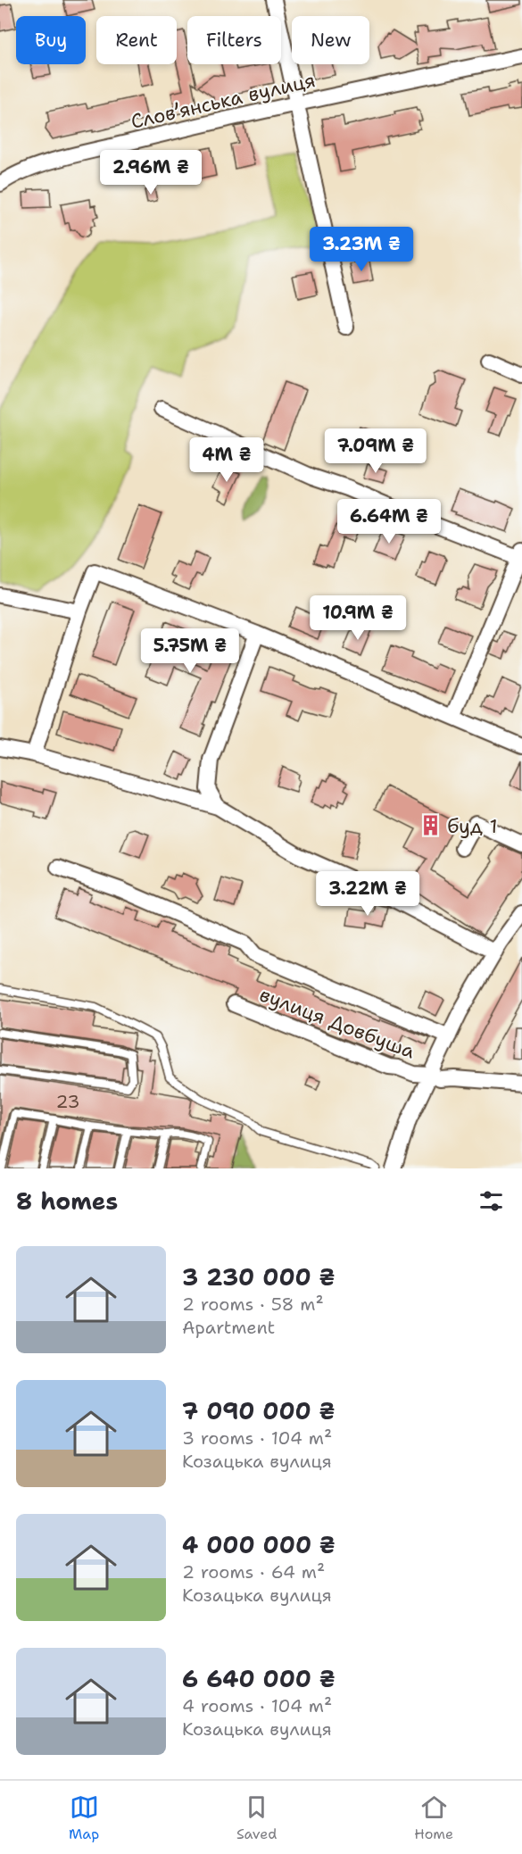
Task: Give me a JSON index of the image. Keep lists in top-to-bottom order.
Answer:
{
  "streets": {
    "street": ["Словʼянська вулиця", "вулиця Довбуша"]
  },
  "places": {
    "building": ["буд 1"]
  },
  "house_numbers": ["23"],
  "page": {
    "chip": [
      "Buy",
      "Rent",
      "Filters",
      "New"
    ],
    "price": [
      "2.96M ₴",
      "3.23M ₴",
      "7.09M ₴",
      "4M ₴",
      "6.64M ₴",
      "10.9M ₴",
      "5.75M ₴",
      "3.22M ₴"
    ],
    "heading": "8 homes",
    "list": [
      {
        "name": "3 230 000 ₴",
        "note": "2 rooms · 58 m² · Apartment"
      },
      {
        "name": "7 090 000 ₴",
        "note": "3 rooms · 104 m² · Козацька вулиця"
      },
      {
        "name": "4 000 000 ₴",
        "note": "2 rooms · 64 m² · Козацька вулиця"
      },
      {
        "name": "6 640 000 ₴",
        "note": "4 rooms · 104 m² · Козацька вулиця"
      }
    ],
    "tabs": ["Map", "Saved", "Home"]
  }
}
